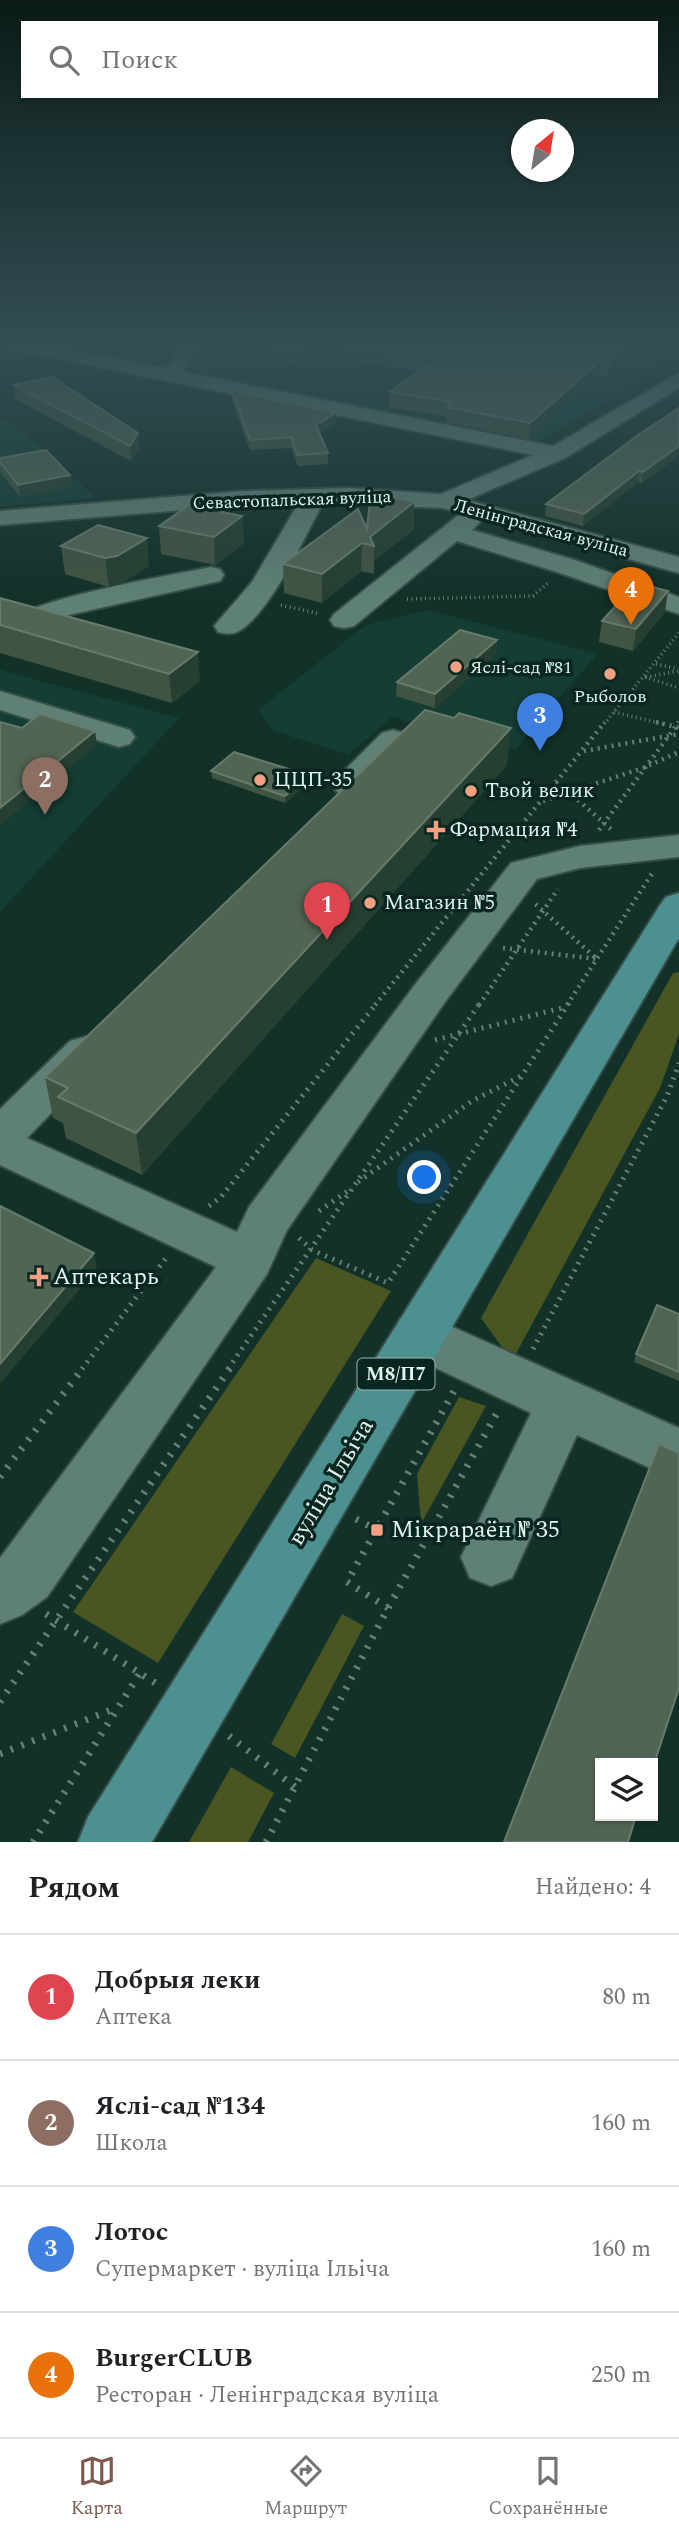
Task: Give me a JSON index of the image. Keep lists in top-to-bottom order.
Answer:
{
  "streets": {
    "main road": ["М8/П7", "вуліца Ільіча"],
    "street": ["Севастопальская вуліца", "Ленінградская вуліца"]
  },
  "crossings": [
    ["Севастопальская вуліца", "Ленінградская вуліца"]
  ],
  "places": {
    "other": [
      "Яслі-сад №81",
      "Рыболов",
      "ЦЦП-35",
      "Твой велик",
      "Магазин №5"
    ],
    "health": ["Фармация №4", "Аптекарь"],
    "transit": ["Мікрараён № 35"]
  },
  "north": "top right",
  "page": {
    "search": "Поиск",
    "pins": [
      "4",
      "3",
      "2",
      "1"
    ],
    "heading": ["Рядом", "Найдено: 4"],
    "list": [
      {
        "mark": "1",
        "name": "Добрыя леки",
        "note": "Аптека",
        "value": "80 m"
      },
      {
        "mark": "2",
        "name": "Яслі-сад №134",
        "note": "Школа",
        "value": "160 m"
      },
      {
        "mark": "3",
        "name": "Лотос",
        "note": "Супермаркет · вуліца Ільіча",
        "value": "160 m"
      },
      {
        "mark": "4",
        "name": "BurgerCLUB",
        "note": "Ресторан · Ленінградская вуліца",
        "value": "250 m"
      }
    ],
    "nav": ["Карта", "Маршрут", "Сохранённые"]
  }
}
